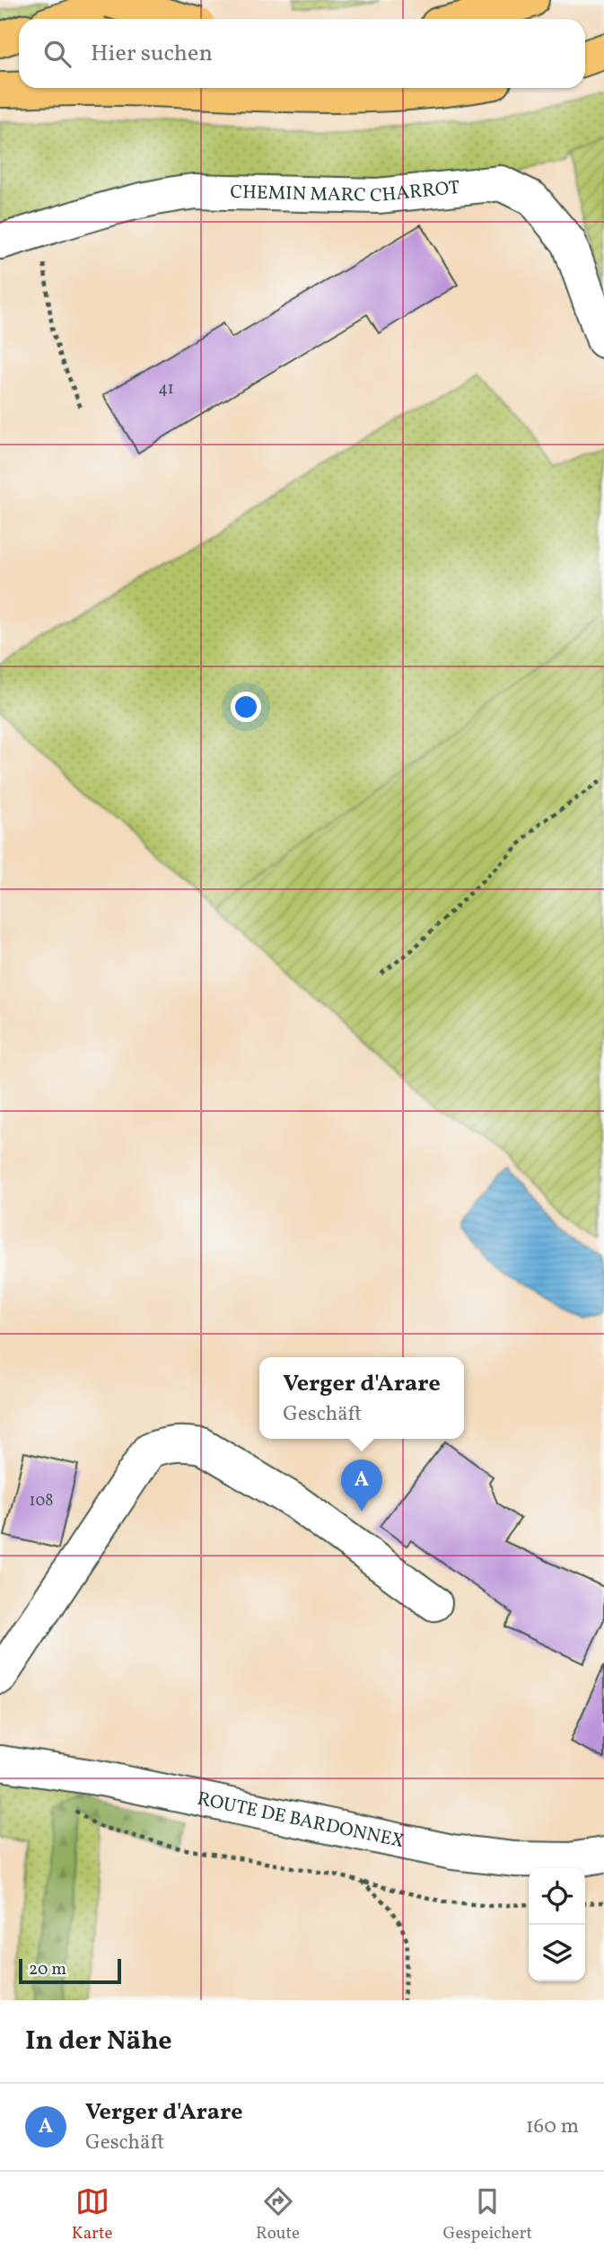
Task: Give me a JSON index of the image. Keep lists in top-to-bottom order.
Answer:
{
  "streets": {
    "street": ["CHEMIN MARC CHARROT", "ROUTE DE BARDONNEX"]
  },
  "house_numbers": ["41", "108"],
  "scale_bar": "20 m",
  "page": {
    "search": "Hier suchen",
    "popup": ["Verger d'Arare", "Geschäft"],
    "pins": "A",
    "scale": "20 m",
    "heading": "In der Nähe",
    "list": [
      {
        "mark": "A",
        "name": "Verger d'Arare",
        "note": "Geschäft",
        "value": "160 m"
      }
    ],
    "nav": ["Karte", "Route", "Gespeichert"]
  }
}
